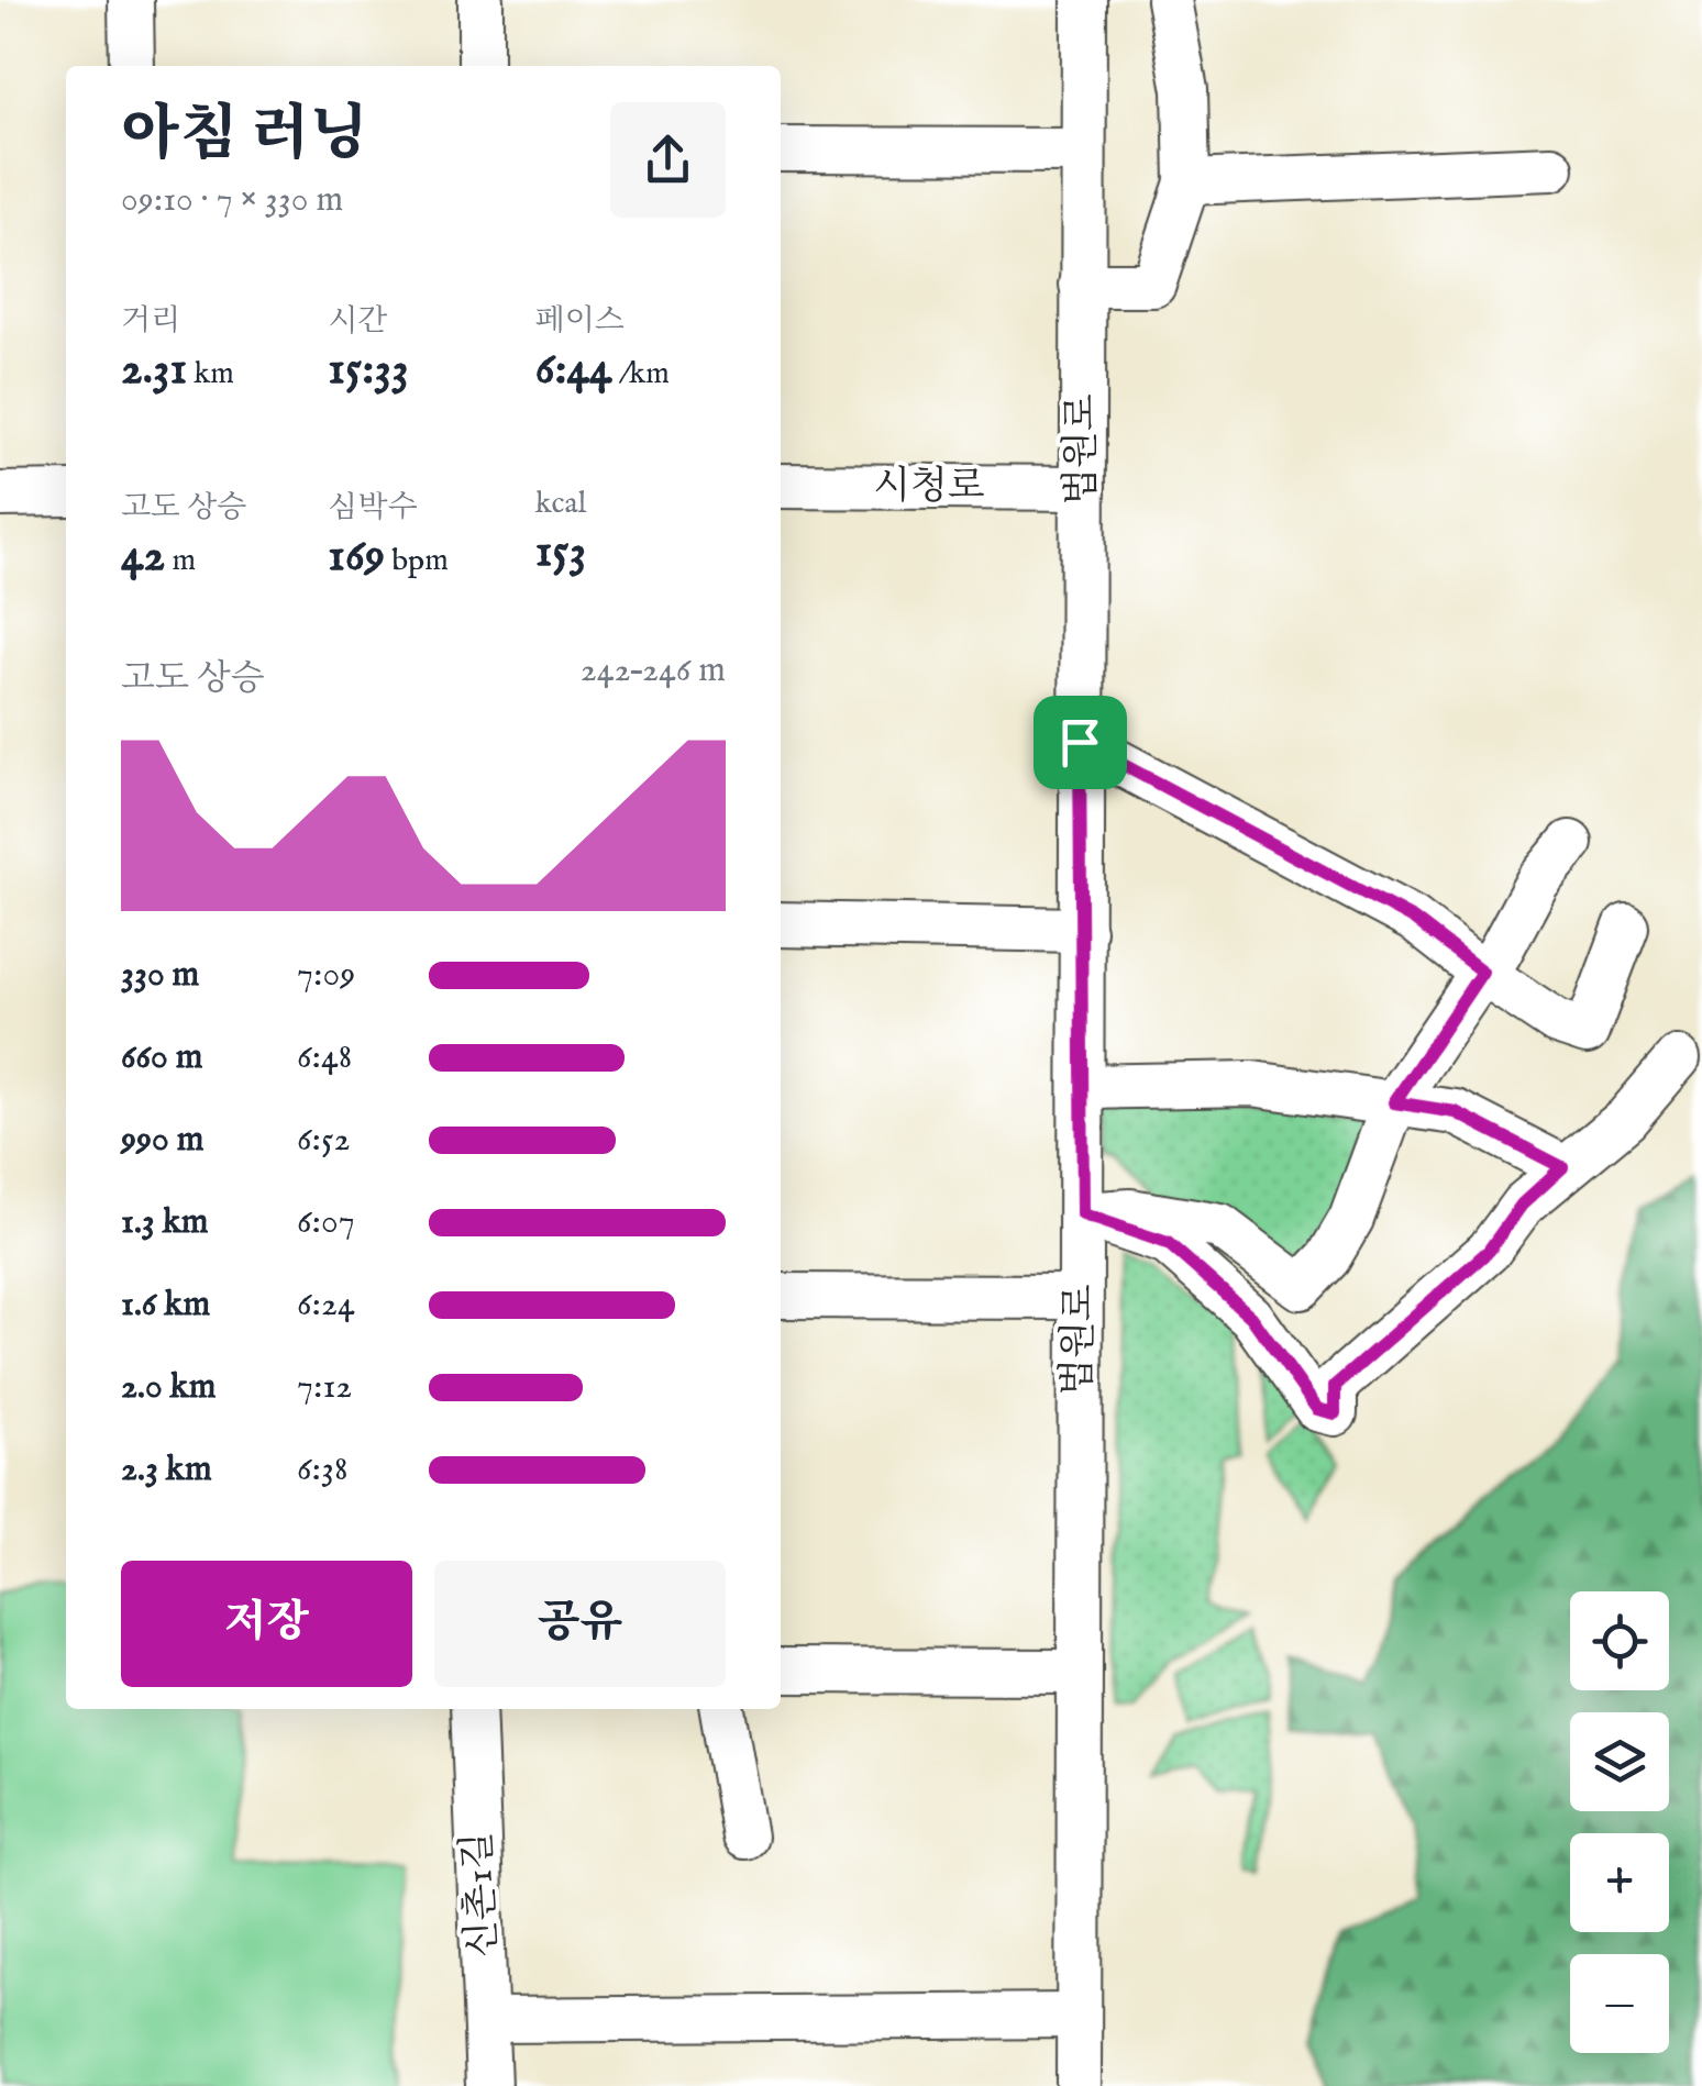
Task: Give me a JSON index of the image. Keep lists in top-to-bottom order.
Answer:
{
  "streets": {
    "street": ["법원로", "시청로", "신촌1길"]
  },
  "crossings": [
    ["법원로", "시청로"]
  ],
  "page": {
    "heading": ["아침 러닝", "09:10 · 7 × 330 m"],
    "stats": [
      ["거리", "2.31 km"],
      ["시간", "15:33"],
      ["페이스", "6:44 /km"],
      ["고도 상승", "42 m"],
      ["심박수", "169 bpm"],
      ["kcal", "153"]
    ],
    "chart": ["고도 상승", "242–246 m"],
    "list": [
      {
        "name": "330 m",
        "note": "7:09"
      },
      {
        "name": "660 m",
        "note": "6:48"
      },
      {
        "name": "990 m",
        "note": "6:52"
      },
      {
        "name": "1.3 km",
        "note": "6:07"
      },
      {
        "name": "1.6 km",
        "note": "6:24"
      },
      {
        "name": "2.0 km",
        "note": "7:12"
      },
      {
        "name": "2.3 km",
        "note": "6:38"
      }
    ],
    "buttons": ["저장", "공유"],
    "map_buttons": ["+", "−"]
  }
}
